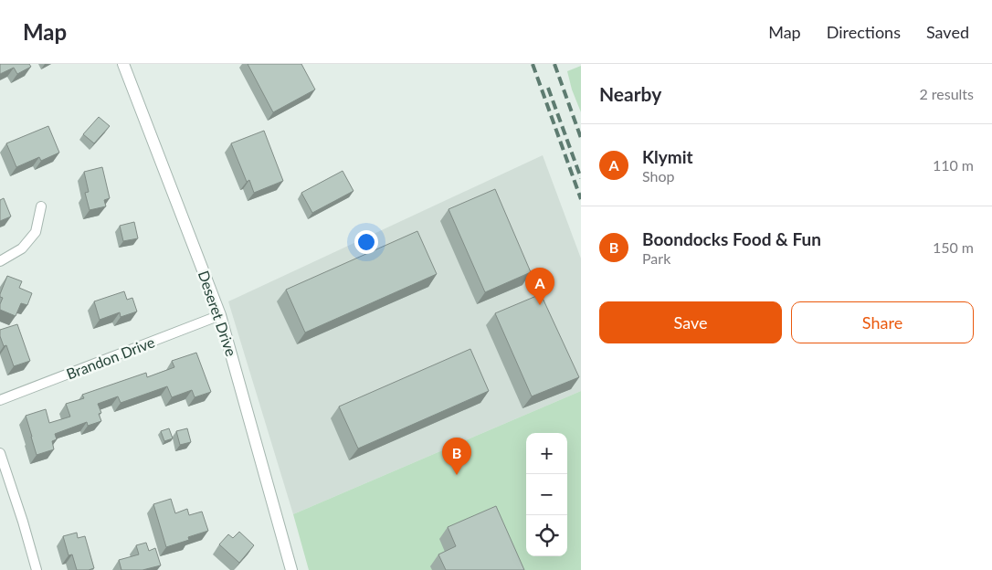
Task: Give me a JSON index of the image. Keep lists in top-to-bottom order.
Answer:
{
  "streets": {
    "street": ["Deseret Drive", "Brandon Drive"]
  },
  "crossings": [
    ["Deseret Drive", "Brandon Drive"]
  ],
  "page": {
    "header": "Map",
    "nav": ["Map", "Directions", "Saved"],
    "heading": ["Nearby", "2 results"],
    "list": [
      {
        "mark": "A",
        "name": "Klymit",
        "note": "Shop",
        "value": "110 m"
      },
      {
        "mark": "B",
        "name": "Boondocks Food & Fun",
        "note": "Park",
        "value": "150 m"
      }
    ],
    "pins": ["A", "B"],
    "buttons": ["Save", "Share"],
    "map_buttons": ["+", "−"]
  }
}
